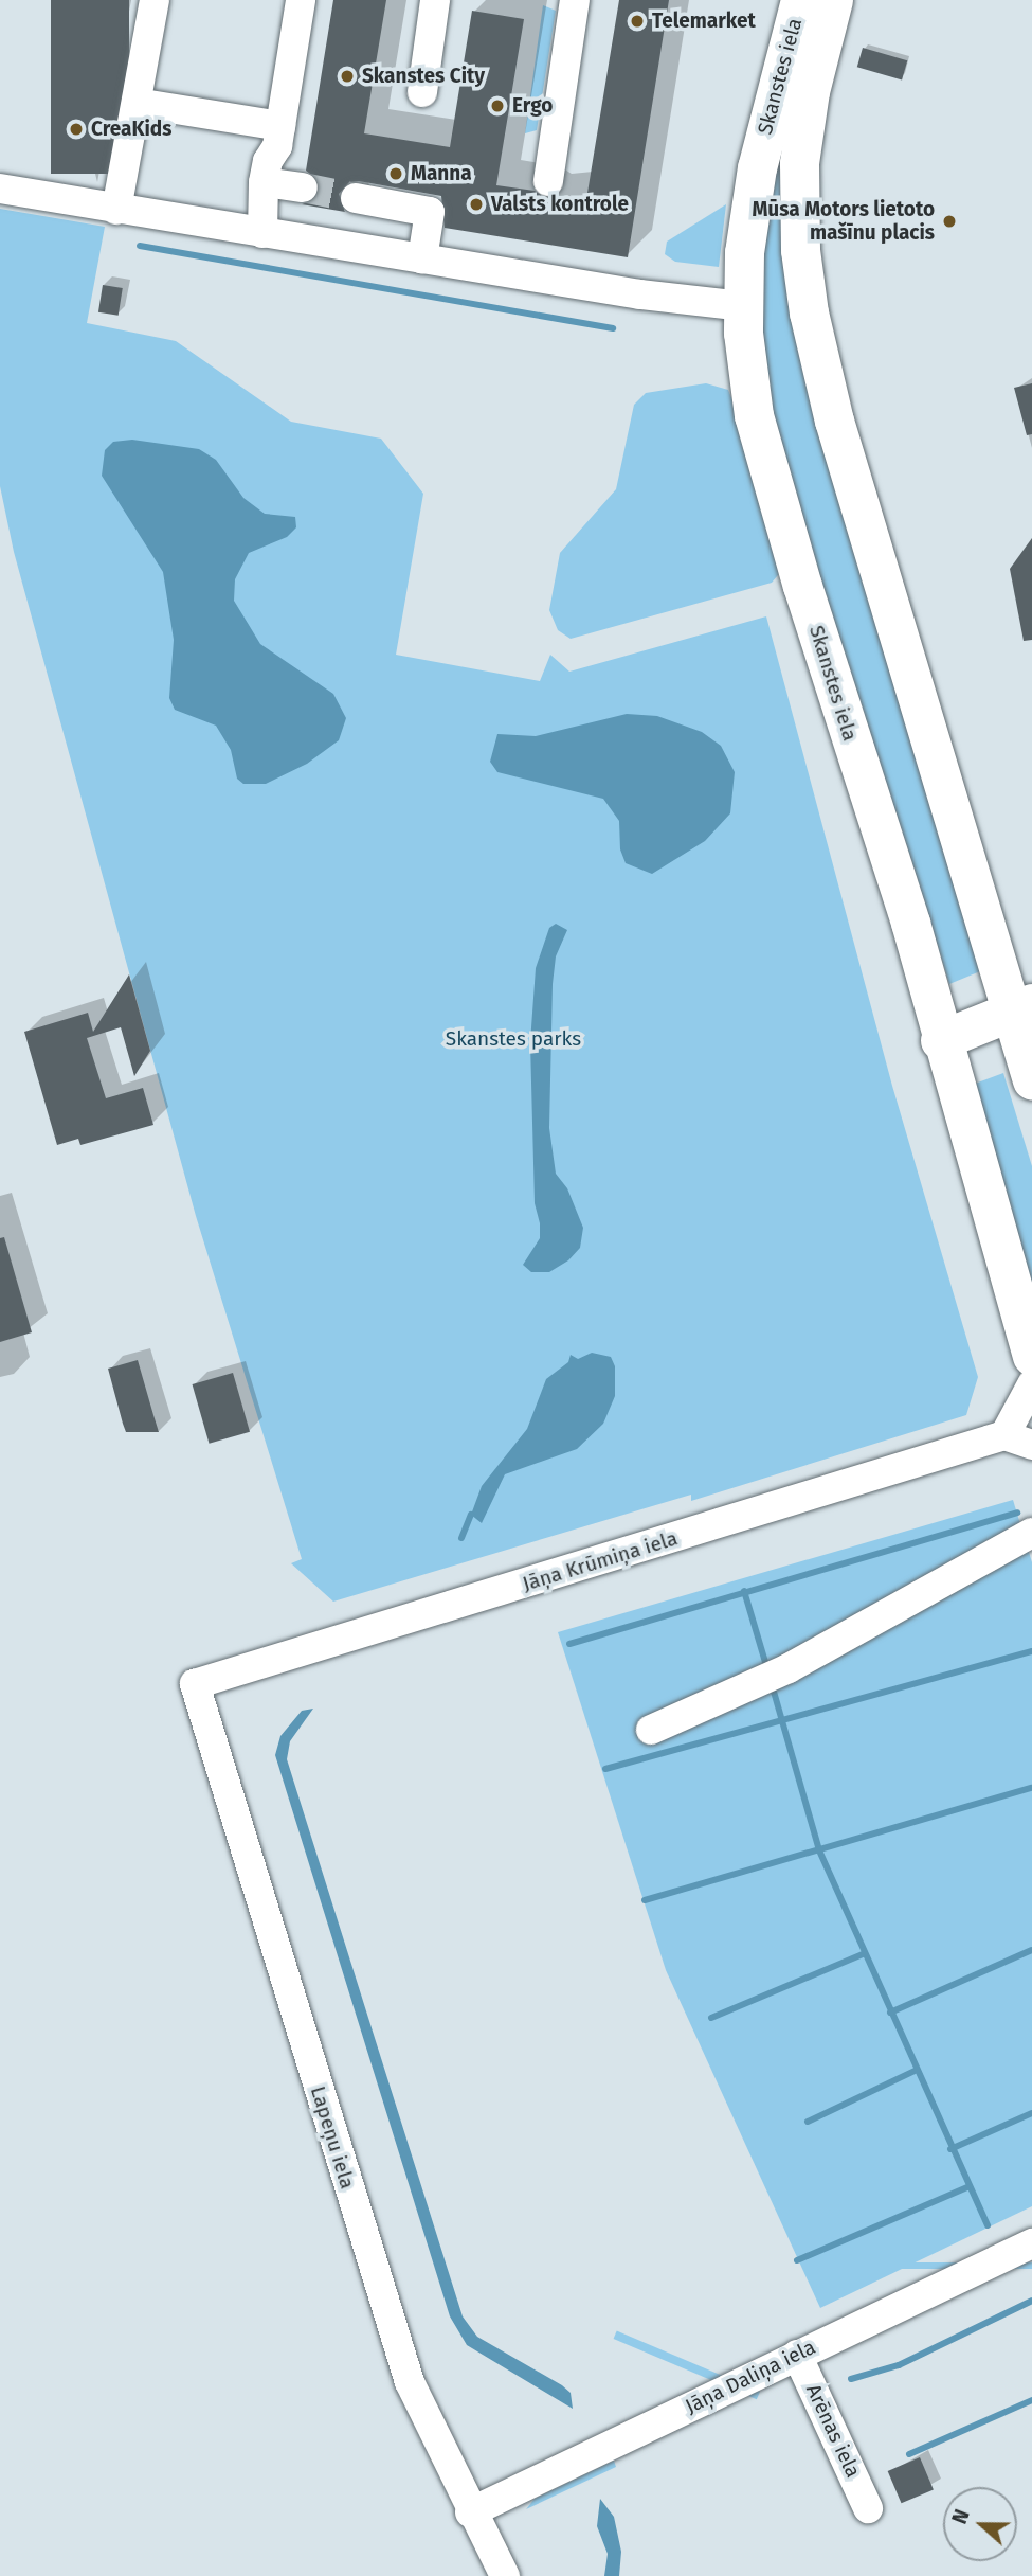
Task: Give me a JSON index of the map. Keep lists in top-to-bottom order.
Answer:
{
  "streets": {
    "main road": ["Skanstes iela"],
    "street": [
      "Jāņa Krūmiņa iela",
      "Lapeņu iela",
      "Jāņa Daliņa iela",
      "Arēnas iela"
    ]
  },
  "crossings": [
    ["Jāņa Krūmiņa iela", "Lapeņu iela"],
    ["Lapeņu iela", "Jāņa Daliņa iela"],
    ["Jāņa Daliņa iela", "Arēnas iela"]
  ],
  "parks": ["Skanstes parks"],
  "places": [
    "Telemarket",
    "Skanstes City",
    "Ergo",
    "CreaKids",
    "Manna",
    "Valsts kontrole",
    "Mūsa Motors lietoto mašīnu placis"
  ],
  "north": "left"
}
